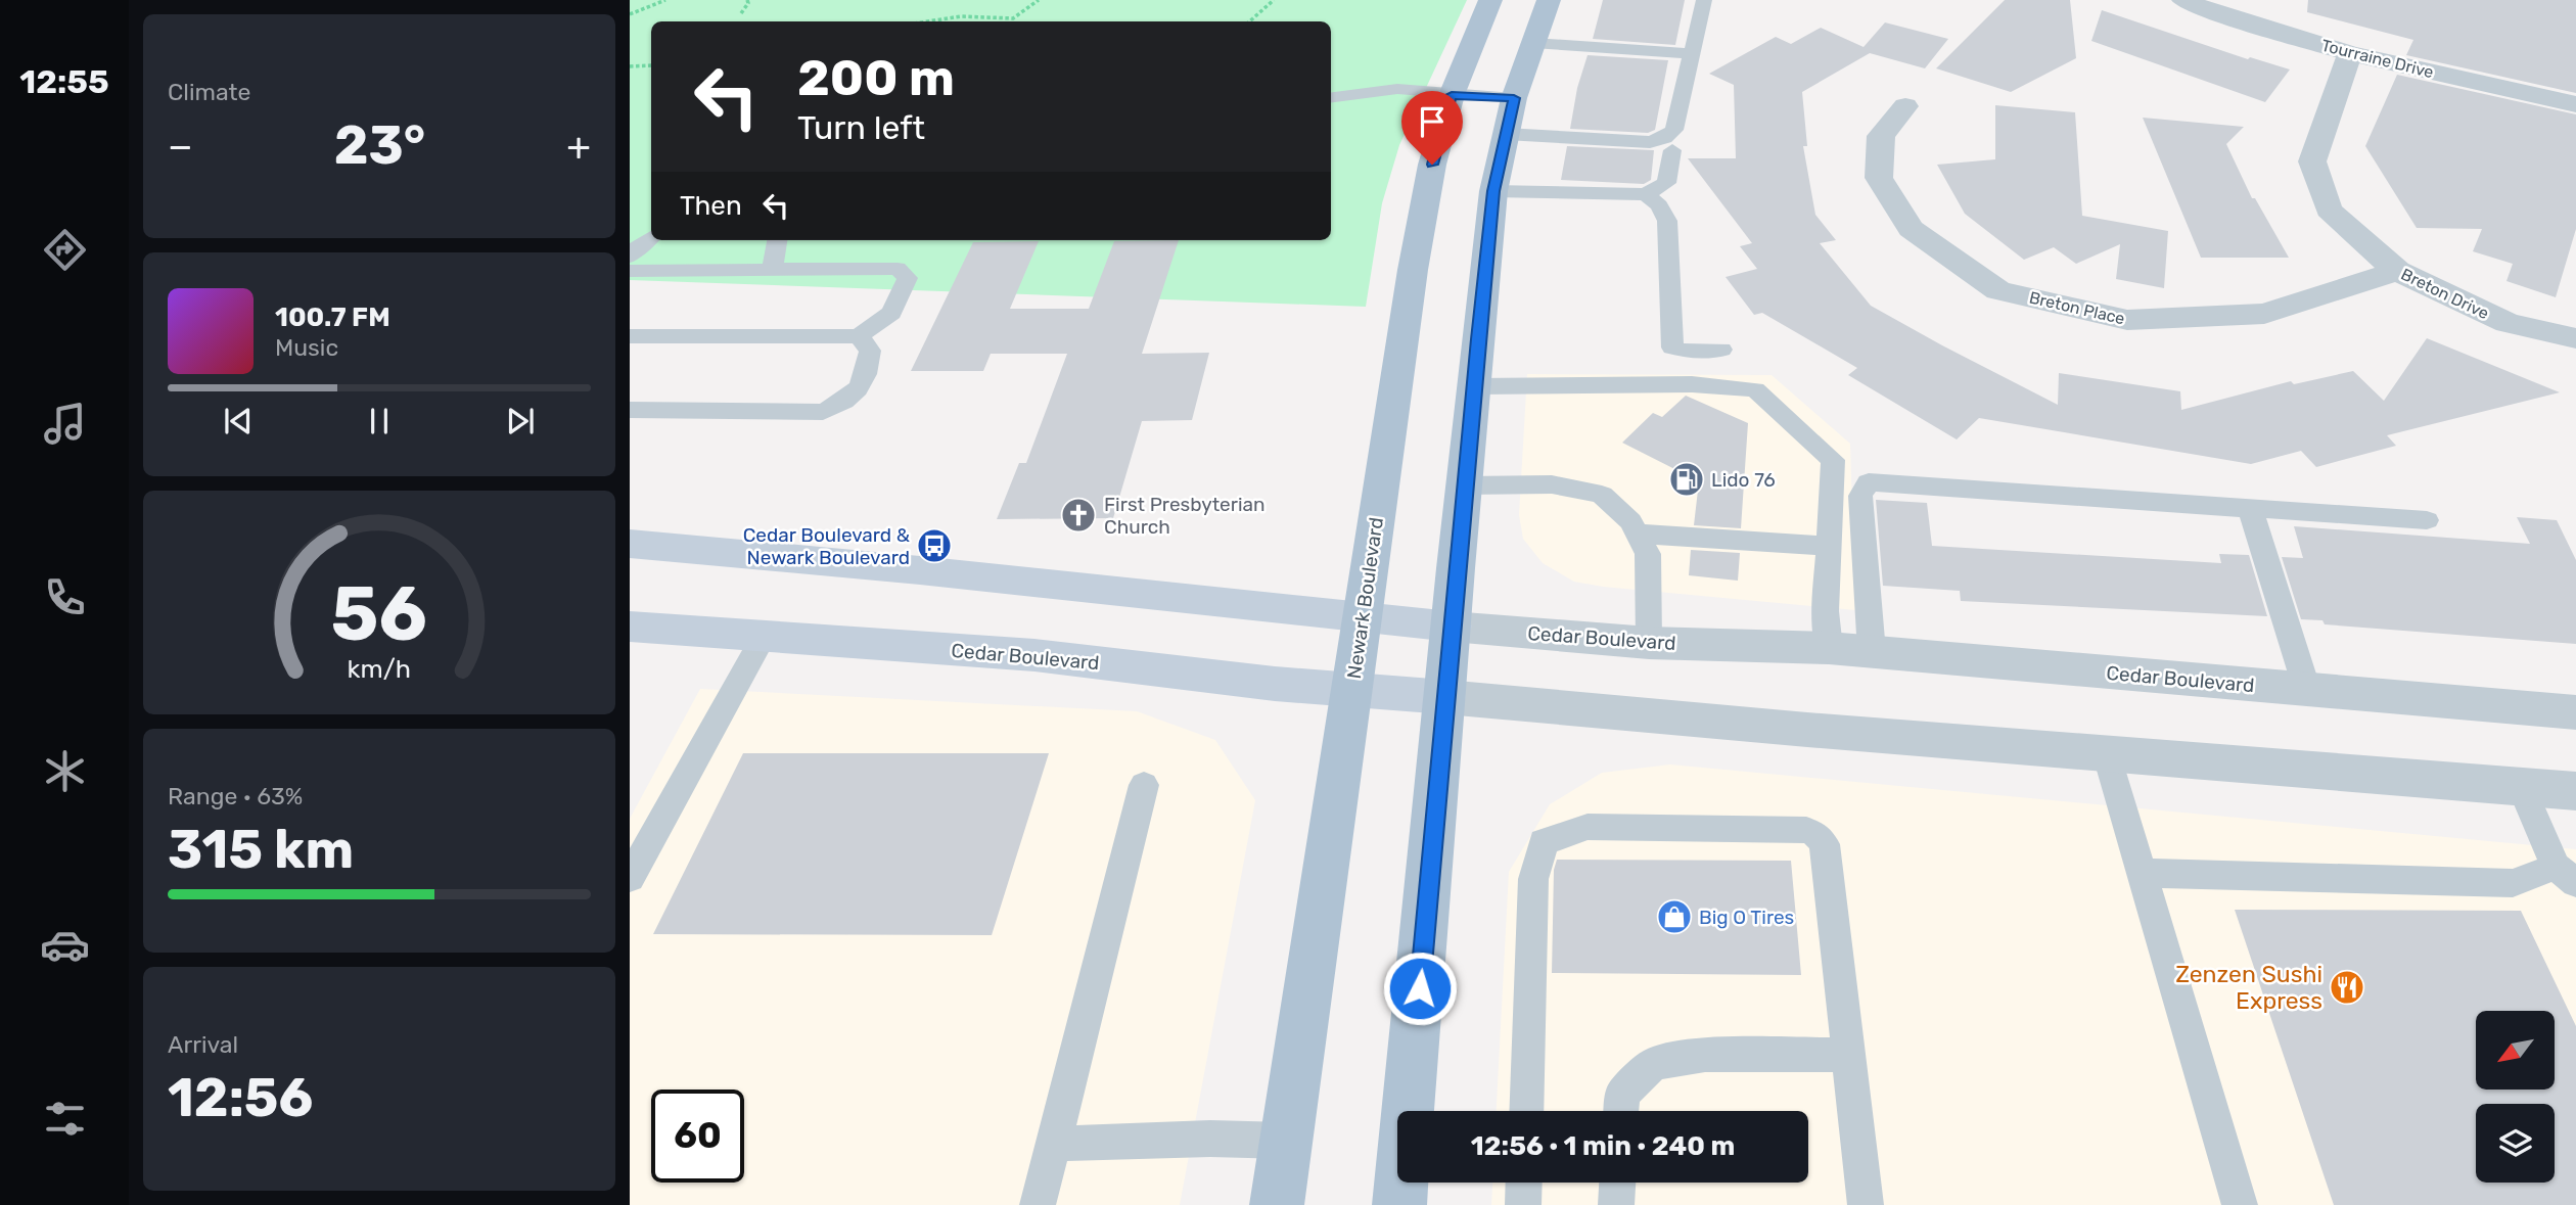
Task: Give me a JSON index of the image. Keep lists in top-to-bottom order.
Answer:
{
  "streets": {
    "main road": ["Newark Boulevard", "Cedar Boulevard"],
    "street": ["Tourraine Drive", "Breton Drive", "Breton Place"]
  },
  "crossings": [
    ["Tourraine Drive", "Breton Drive"],
    ["Breton Drive", "Breton Place"],
    ["Newark Boulevard", "Cedar Boulevard"]
  ],
  "places": {
    "fuel station": ["Lido 76"],
    "church": ["First Presbyterian Church"],
    "bus stop": ["Cedar Boulevard & Newark Boulevard"],
    "shop": ["Big O Tires"],
    "restaurant": ["Zenzen Sushi Express"]
  },
  "north": "bottom left",
  "page": {
    "tabs": "12:55",
    "tile": [
      "Climate",
      ["Range · 63%", "315 km"],
      ["Arrival", "12:56"]
    ],
    "turn": ["200 m", "Turn left"],
    "heat": ["−", "23°", "+"],
    "then": "Then",
    "song": ["100.7 FM", "Music"],
    "limit": "60",
    "trip": "12:56 · 1 min · 240 m",
    "gauge": ["56", "km/h"]
  }
}
